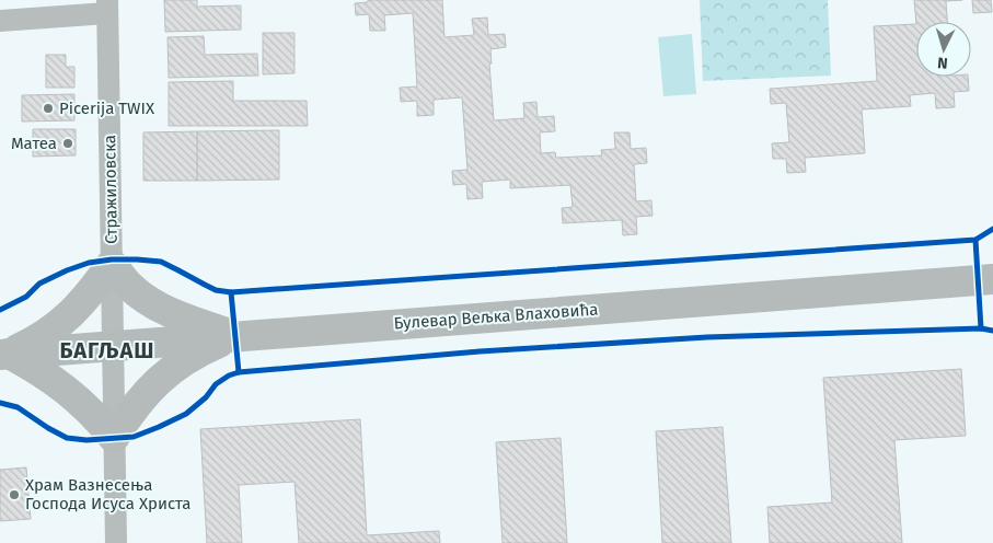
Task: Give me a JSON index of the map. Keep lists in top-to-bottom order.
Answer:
{
  "streets": {
    "main road": ["Булевар Вељка Влаховића"],
    "street": ["Стражиловска"]
  },
  "crossings": [
    ["Стражиловска", "Булевар Вељка Влаховића"]
  ],
  "districts": ["БАГЉАШ"],
  "places": ["Picerija TWIX", "Матеа", "Храм Вазнесења Господа Исуса Христа"],
  "north": "bottom"
}
